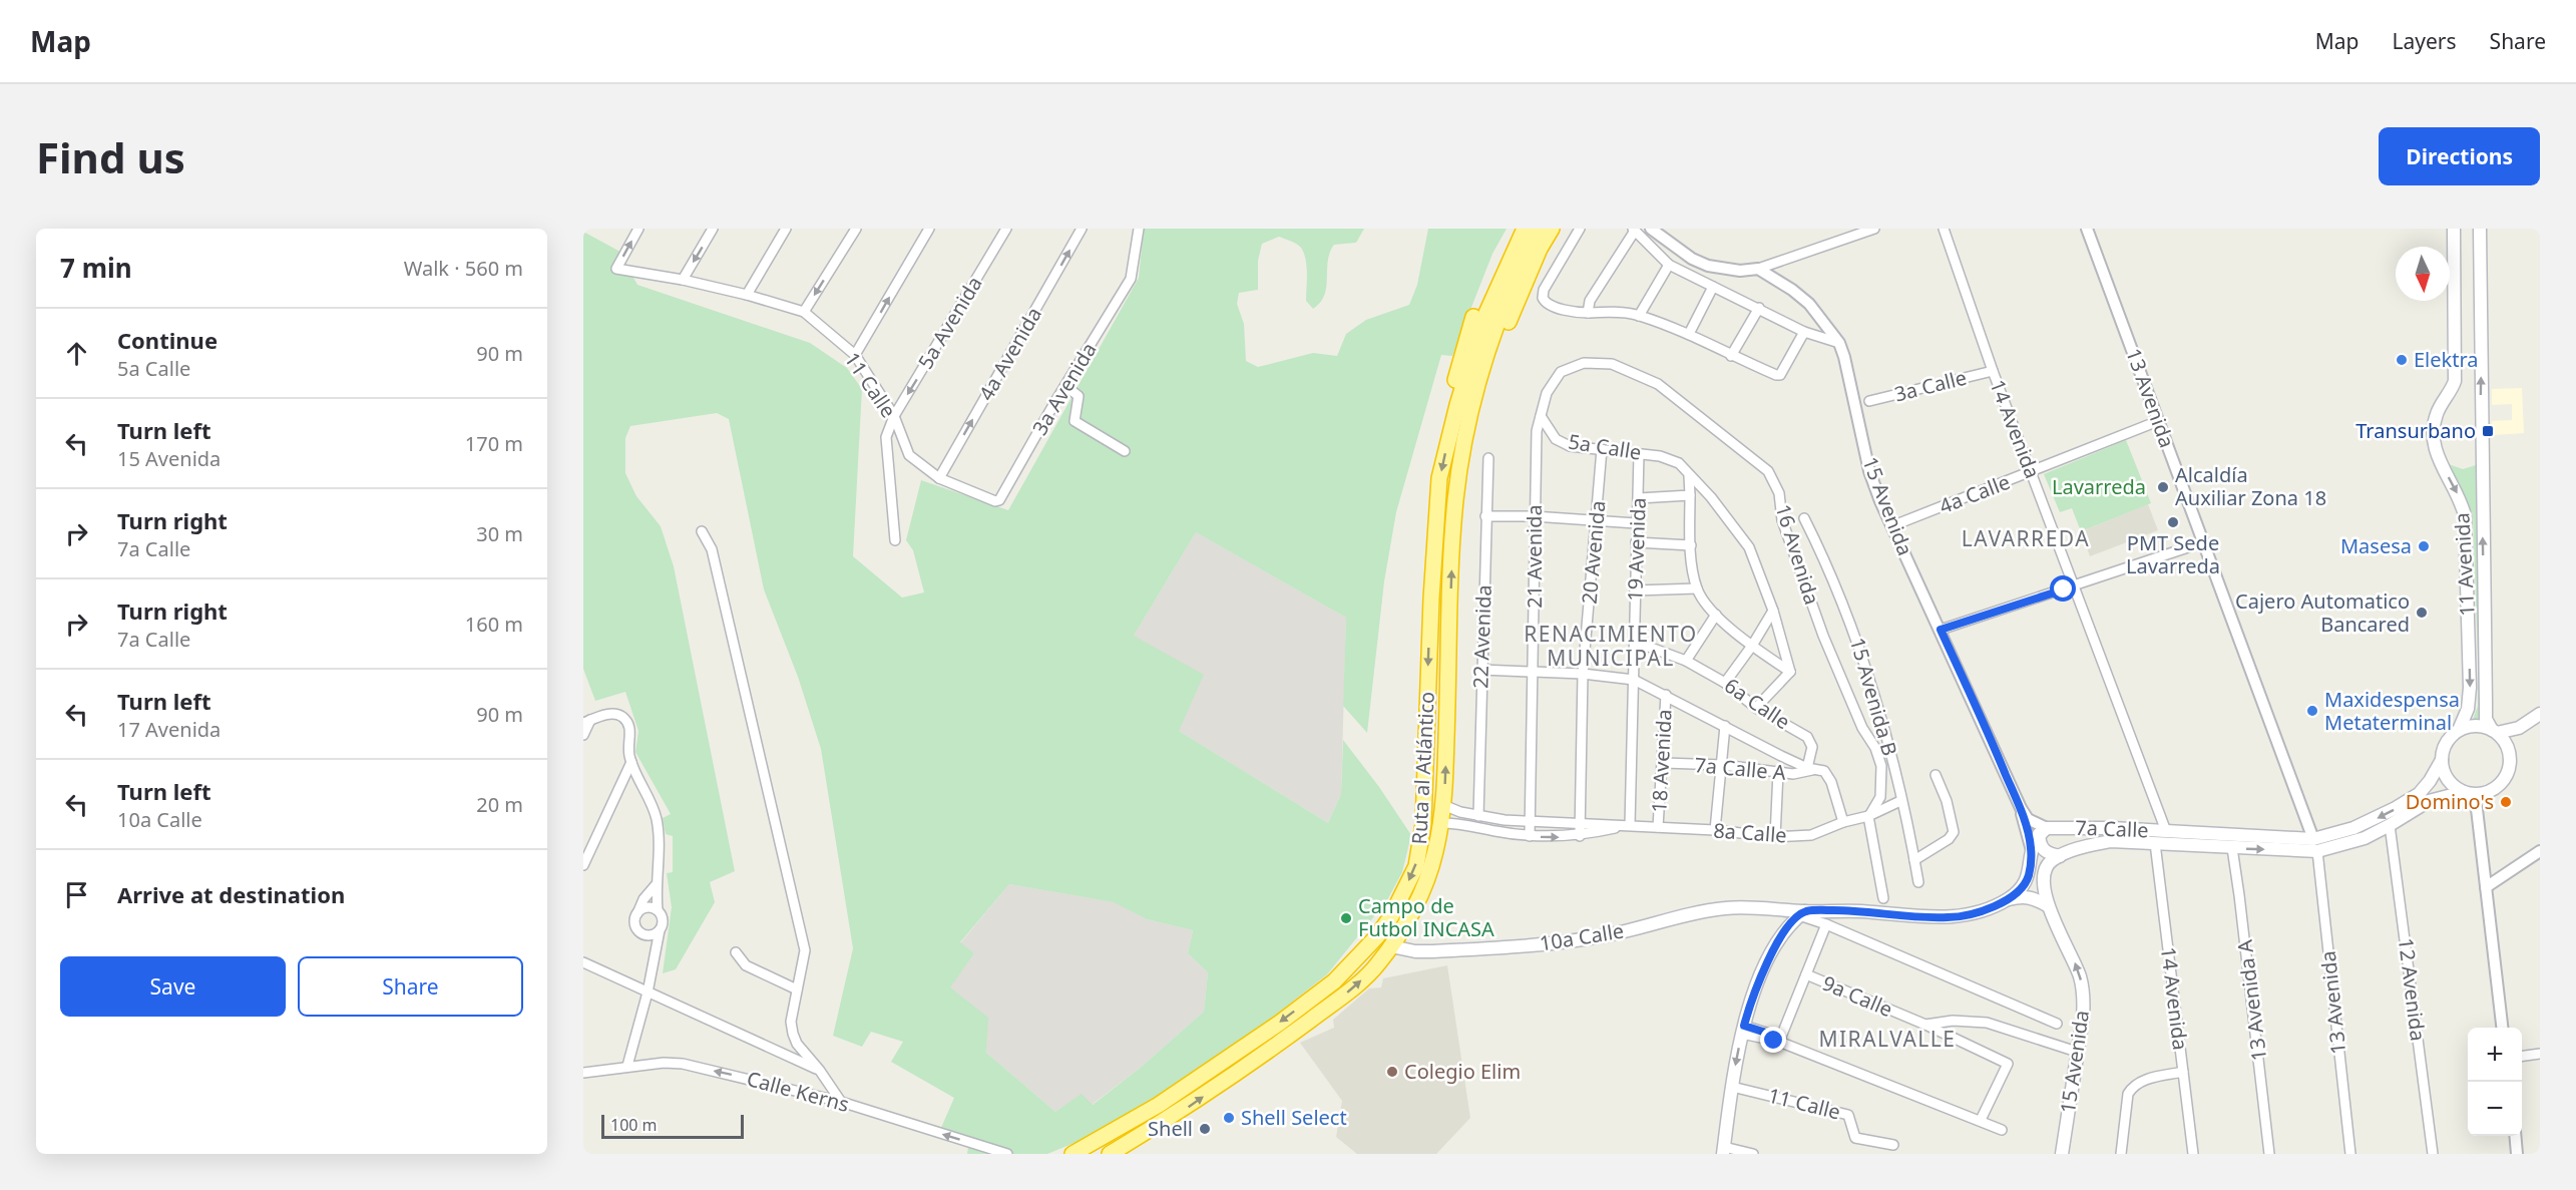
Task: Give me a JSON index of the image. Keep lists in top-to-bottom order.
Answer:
{
  "streets": {
    "highway": ["Ruta al Atlántico"],
    "main road": [
      "15 Avenida",
      "11 Avenida",
      "7a Calle",
      "10a Calle"
    ],
    "street": [
      "5a Avenida",
      "4a Avenida",
      "11 Calle",
      "3a Calle",
      "3a Avenida",
      "13 Avenida",
      "14 Avenida",
      "5a Calle",
      "4a Calle",
      "19 Avenida",
      "20 Avenida",
      "16 Avenida",
      "21 Avenida",
      "22 Avenida",
      "15 Avenida B",
      "6a Calle",
      "18 Avenida",
      "7a Calle A",
      "8a Calle",
      "12 Avenida",
      "9a Calle",
      "13 Avenida A",
      "Calle Kerns"
    ]
  },
  "crossings": [
    ["5a Avenida", "11 Calle"],
    ["4a Avenida", "11 Calle"],
    ["11 Calle", "3a Avenida"],
    ["3a Calle", "14 Avenida"],
    ["13 Avenida", "4a Calle"],
    ["13 Avenida", "7a Calle"],
    ["14 Avenida", "4a Calle"],
    ["14 Avenida", "7a Calle"],
    ["5a Calle", "19 Avenida"],
    ["5a Calle", "20 Avenida"],
    ["5a Calle", "21 Avenida"],
    ["4a Calle", "15 Avenida"],
    ["15 Avenida", "7a Calle"],
    ["19 Avenida", "6a Calle"],
    ["19 Avenida", "8a Calle"],
    ["20 Avenida", "8a Calle"],
    ["16 Avenida", "21 Avenida"],
    ["16 Avenida", "8a Calle"],
    ["21 Avenida", "8a Calle"],
    ["11 Avenida", "7a Calle"],
    ["22 Avenida", "8a Calle"],
    ["15 Avenida B", "8a Calle"],
    ["6a Calle", "7a Calle A"],
    ["18 Avenida", "7a Calle A"],
    ["18 Avenida", "8a Calle"],
    ["Ruta al Atlántico", "8a Calle"],
    ["Ruta al Atlántico", "10a Calle"],
    ["7a Calle", "12 Avenida"],
    ["7a Calle", "13 Avenida A"]
  ],
  "one_way": ["4a Avenida"],
  "districts": ["LAVARREDA", "RENACIMIENTO MUNICIPAL", "MIRALVALLE"],
  "parks": ["Lavarreda"],
  "places": {
    "other": [
      "Elektra",
      "Alcaldía Auxiliar Zona 18",
      "PMT Sede Lavarreda",
      "Masesa",
      "Cajero Automatico Bancared",
      "Maxidespensa Metaterminal",
      "Domino's",
      "Campo de Futbol INCASA",
      "Colegio Elim",
      "Shell Select",
      "Shell"
    ],
    "transit": ["Transurbano"]
  },
  "scale_bar": "100 m",
  "north": "bottom",
  "page": {
    "header": "Map",
    "nav": ["Map", "Layers", "Share"],
    "buttons": [
      "Directions",
      ["Save", "Share"]
    ],
    "title": "Find us",
    "heading": ["7 min", "Walk · 560 m"],
    "list": [
      ["Continue", "5a Calle", "90 m"],
      ["Turn left", "15 Avenida", "170 m"],
      ["Turn right", "7a Calle", "30 m"],
      ["Turn right", "7a Calle", "160 m"],
      ["Turn left", "17 Avenida", "90 m"],
      ["Turn left", "10a Calle", "20 m"],
      "Arrive at destination"
    ],
    "map_buttons": ["+", "−"],
    "scale": "100 m"
  }
}
